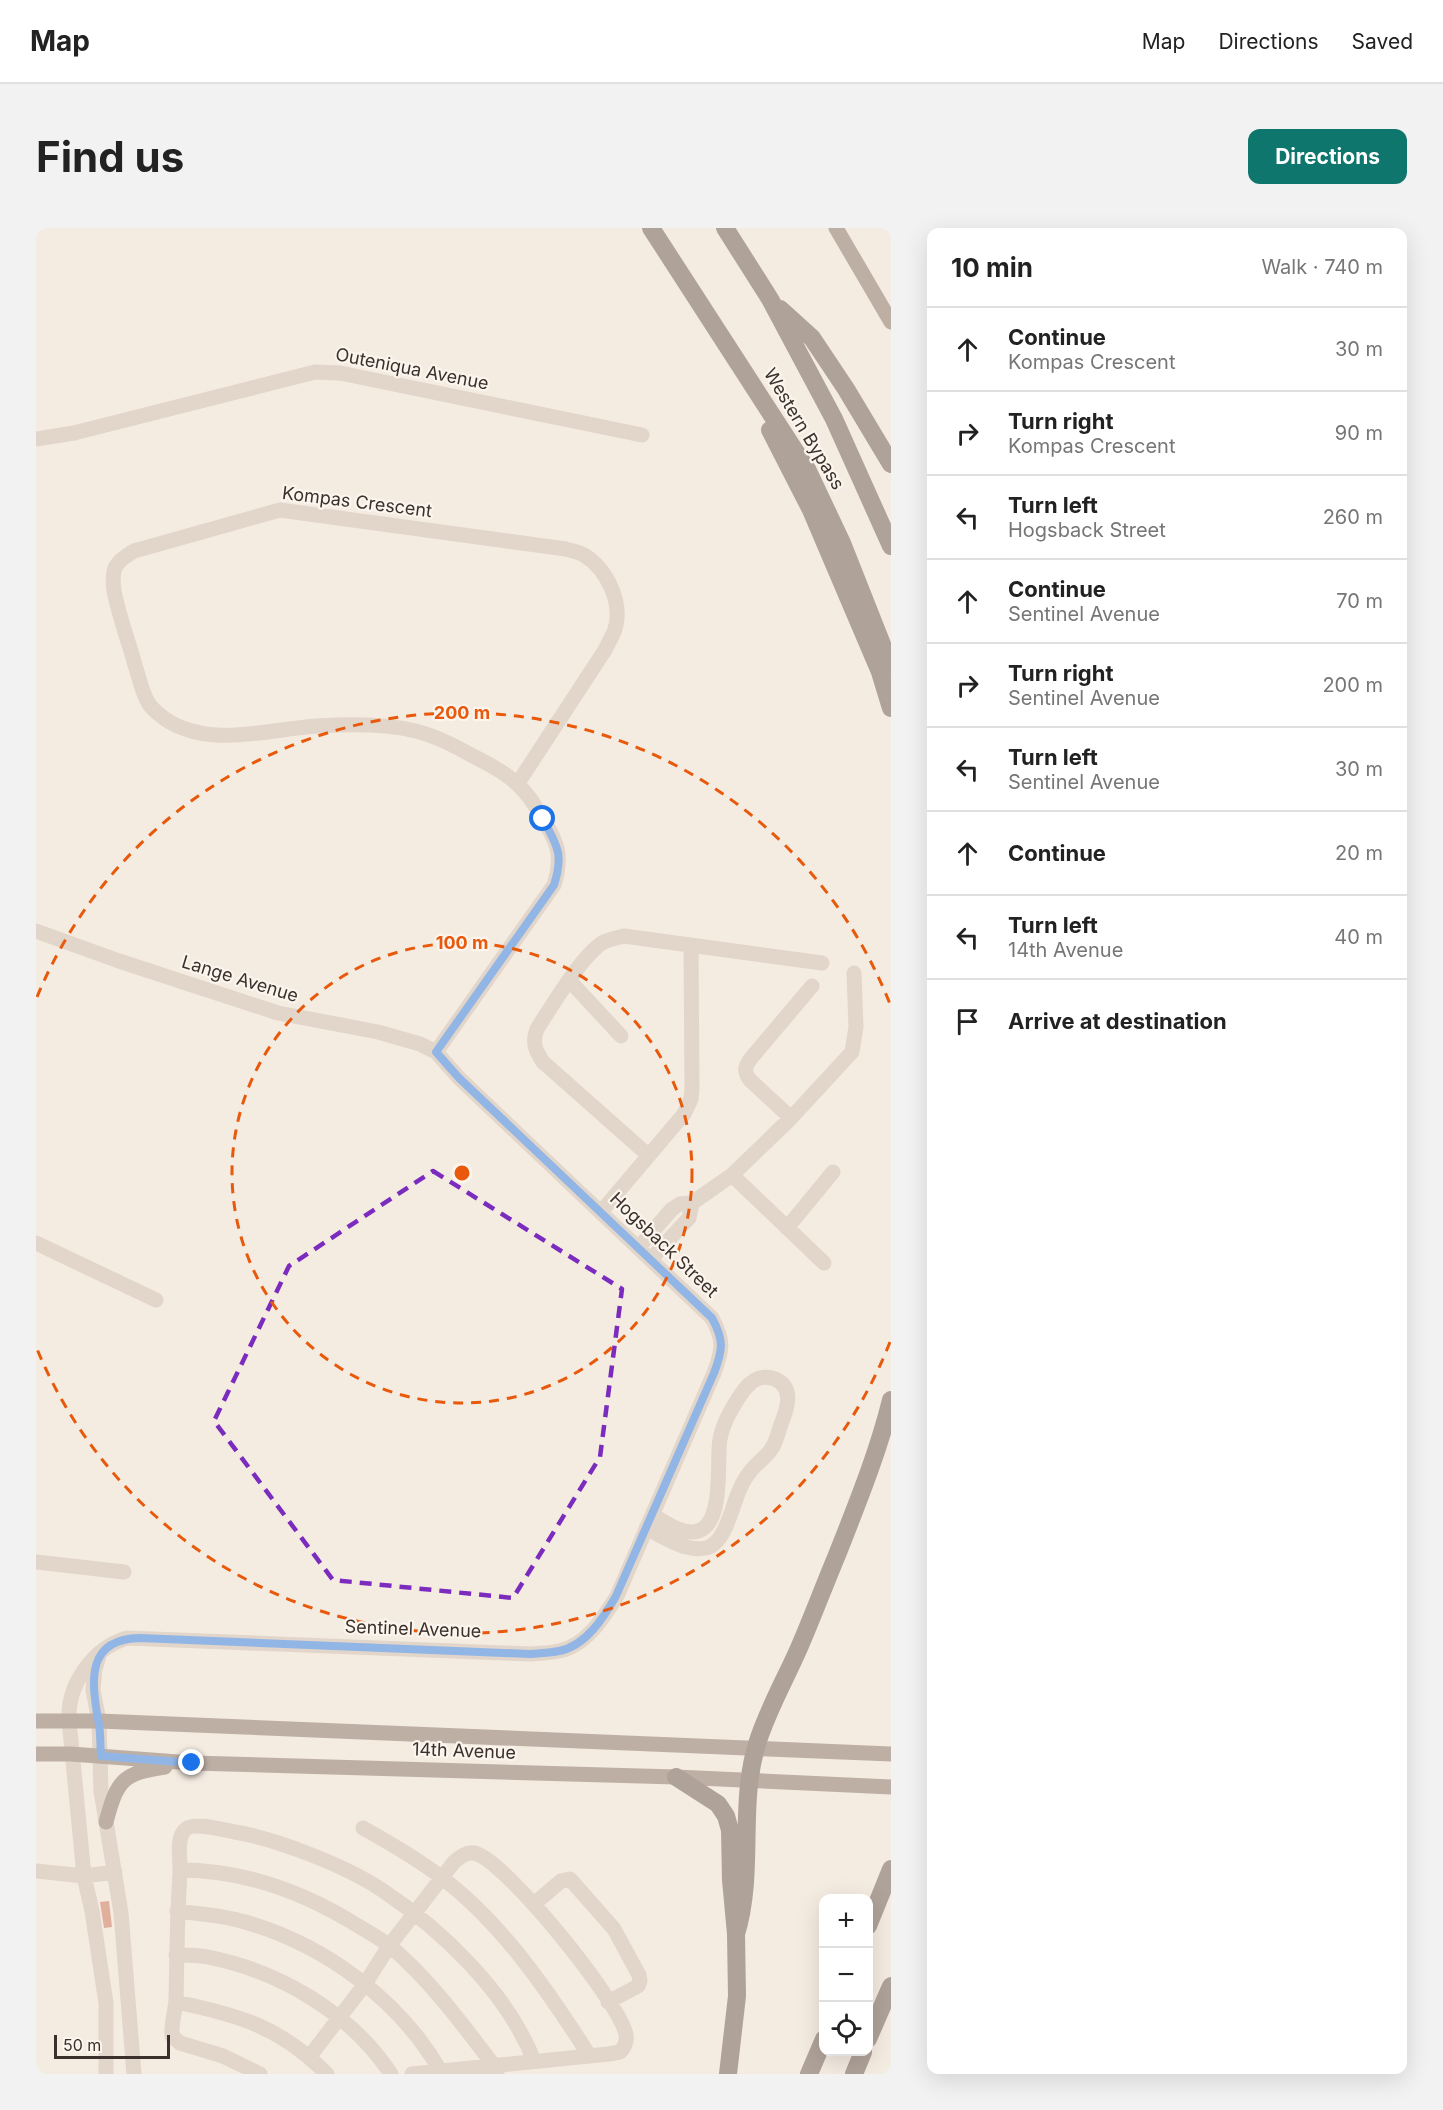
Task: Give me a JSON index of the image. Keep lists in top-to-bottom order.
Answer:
{
  "streets": {
    "highway": ["Western Bypass"],
    "main road": ["14th Avenue"],
    "street": [
      "Outeniqua Avenue",
      "Kompas Crescent",
      "Lange Avenue",
      "Hogsback Street",
      "Sentinel Avenue"
    ]
  },
  "crossings": [
    ["Kompas Crescent", "Lange Avenue"],
    ["Kompas Crescent", "Hogsback Street"],
    ["Lange Avenue", "Hogsback Street"],
    ["Hogsback Street", "Sentinel Avenue"],
    ["Sentinel Avenue", "14th Avenue"]
  ],
  "scale_bar": "50 m",
  "page": {
    "header": "Map",
    "nav": ["Map", "Directions", "Saved"],
    "buttons": "Directions",
    "title": "Find us",
    "heading": ["10 min", "Walk · 740 m"],
    "list": [
      ["Continue", "Kompas Crescent", "30 m"],
      ["Turn right", "Kompas Crescent", "90 m"],
      ["Turn left", "Hogsback Street", "260 m"],
      ["Continue", "Sentinel Avenue", "70 m"],
      ["Turn right", "Sentinel Avenue", "200 m"],
      ["Turn left", "Sentinel Avenue", "30 m"],
      ["Continue", "20 m"],
      ["Turn left", "14th Avenue", "40 m"],
      "Arrive at destination"
    ],
    "map_buttons": ["+", "−"],
    "scale": "50 m"
  },
  "rings": ["200 m", "100 m"]
}
